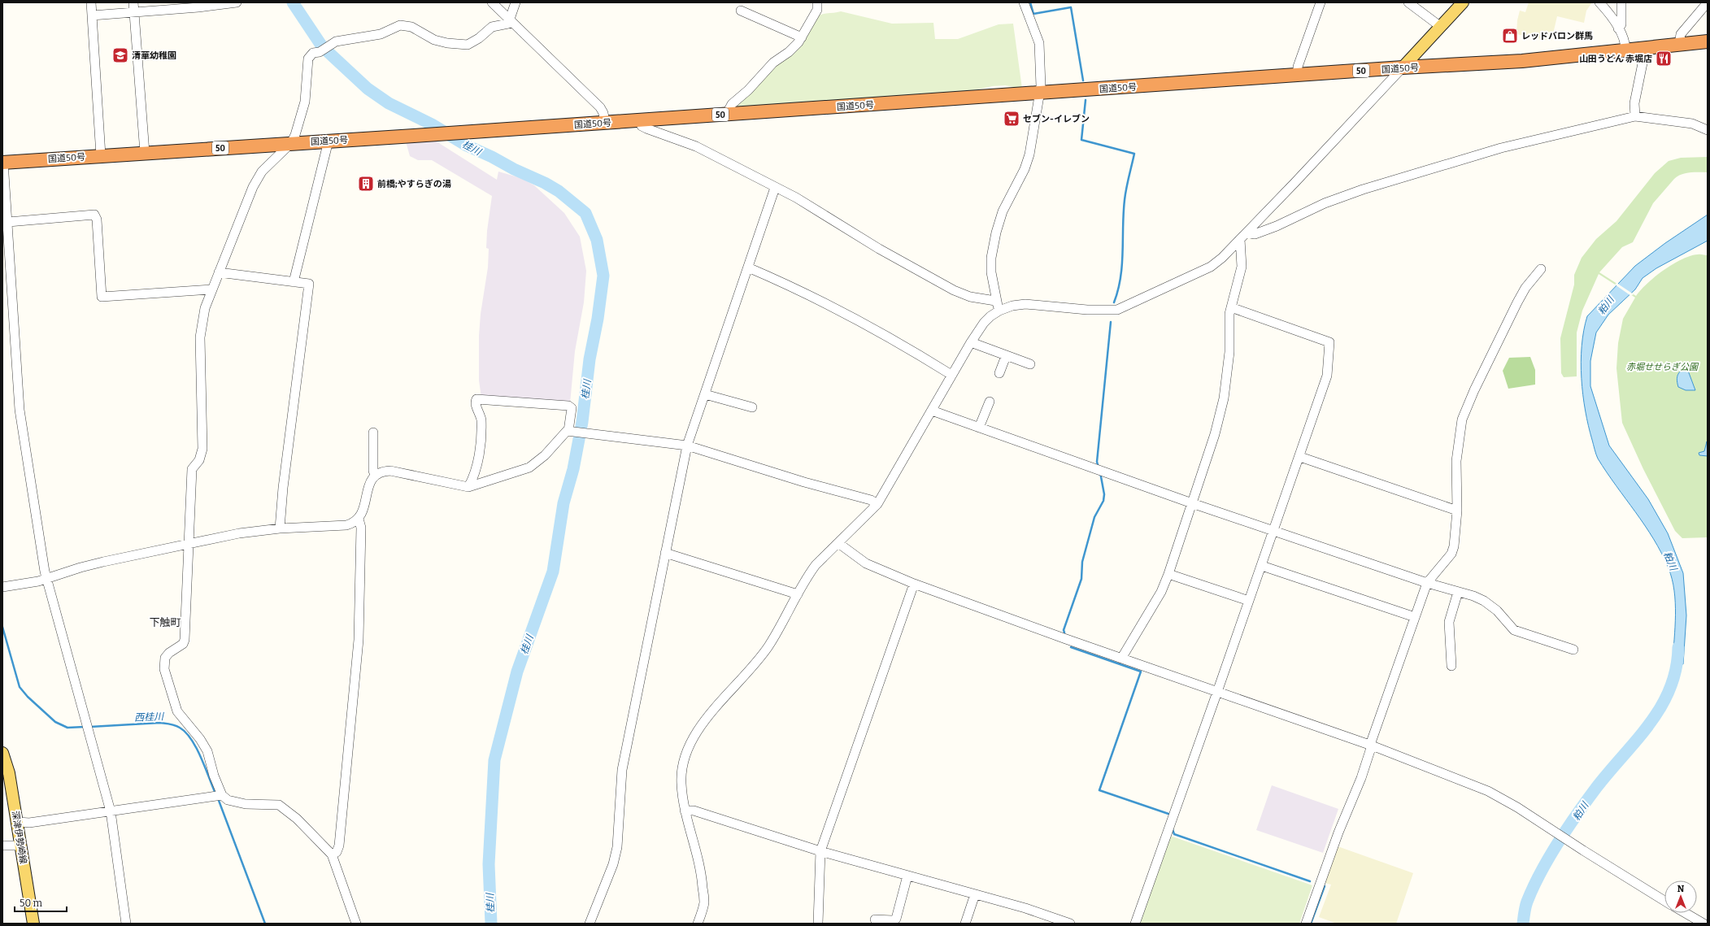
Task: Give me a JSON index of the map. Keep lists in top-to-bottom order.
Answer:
{
  "streets": {
    "highway": ["国道50号", "50"],
    "main road": ["深津伊勢崎線"]
  },
  "districts": ["下触町"],
  "water": ["桂川", "粕川", "西桂川"],
  "parks": ["赤堀せせらぎ公園"],
  "places": {
    "shop": ["レッドバロン群馬"],
    "school or university": ["清華幼稚園"],
    "restaurant": ["山田うどん 赤堀店"],
    "supermarket": ["セブン-イレブン"],
    "building": ["前橋;やすらぎの湯"]
  },
  "scale_bar": "50 m",
  "north": "top"
}
